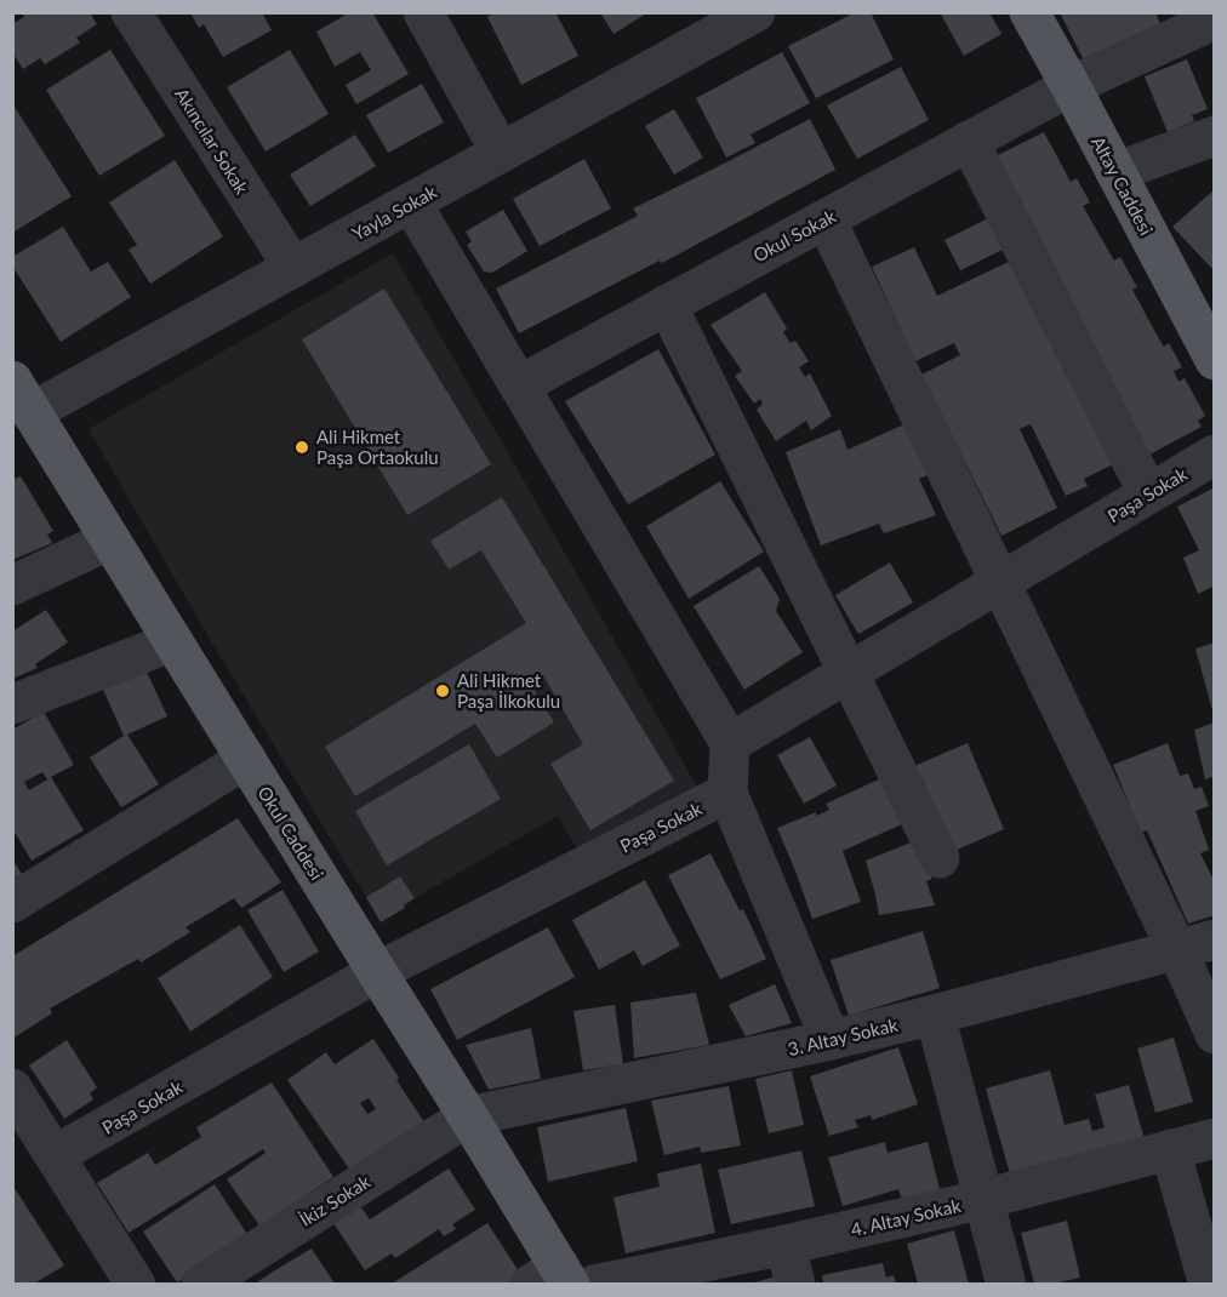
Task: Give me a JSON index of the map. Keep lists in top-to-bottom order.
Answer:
{
  "streets": {
    "main road": ["Altay Caddesi", "Okul Caddesi"],
    "street": [
      "Akıncılar Sokak",
      "Yayla Sokak",
      "Okul Sokak",
      "Paşa Sokak",
      "3. Altay Sokak",
      "İkiz Sokak",
      "4. Altay Sokak"
    ]
  },
  "crossings": [
    ["Akıncılar Sokak", "Yayla Sokak"],
    ["Altay Caddesi", "Okul Sokak"],
    ["Yayla Sokak", "Okul Caddesi"],
    ["Paşa Sokak", "Okul Caddesi"],
    ["Okul Caddesi", "3. Altay Sokak"],
    ["Okul Caddesi", "İkiz Sokak"],
    ["3. Altay Sokak", "İkiz Sokak"]
  ],
  "places": ["Ali Hikmet Paşa Ortaokulu", "Ali Hikmet Paşa İlkokulu"]
}
